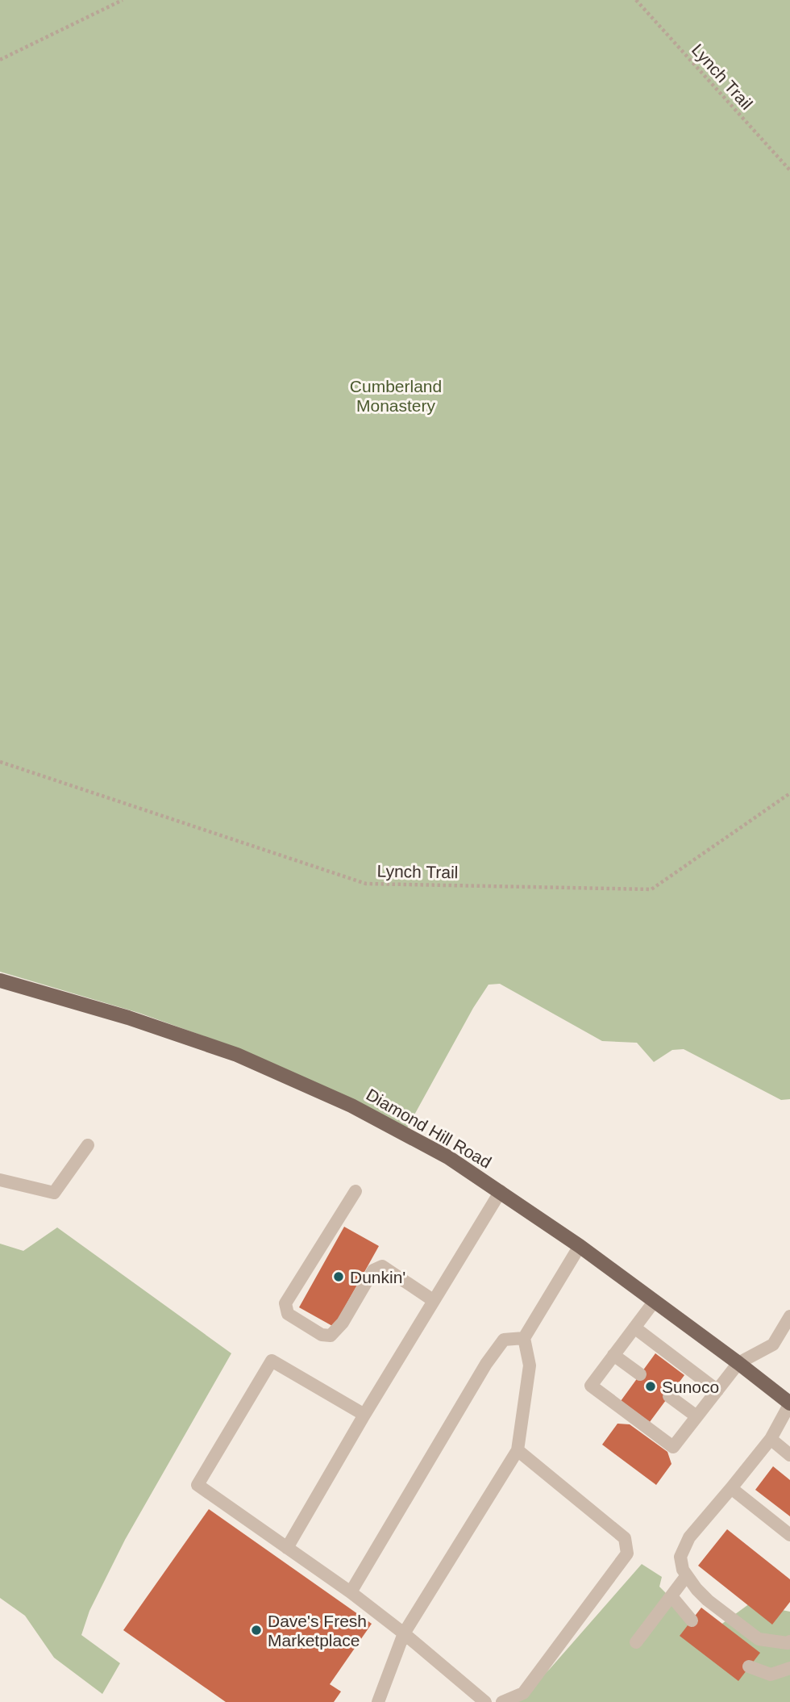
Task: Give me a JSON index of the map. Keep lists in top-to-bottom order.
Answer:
{
  "streets": {
    "main road": ["Diamond Hill Road"],
    "path": ["Lynch Trail"]
  },
  "parks": ["Cumberland Monastery"],
  "places": ["Dunkin'", "Sunoco", "Dave's Fresh Marketplace"]
}
